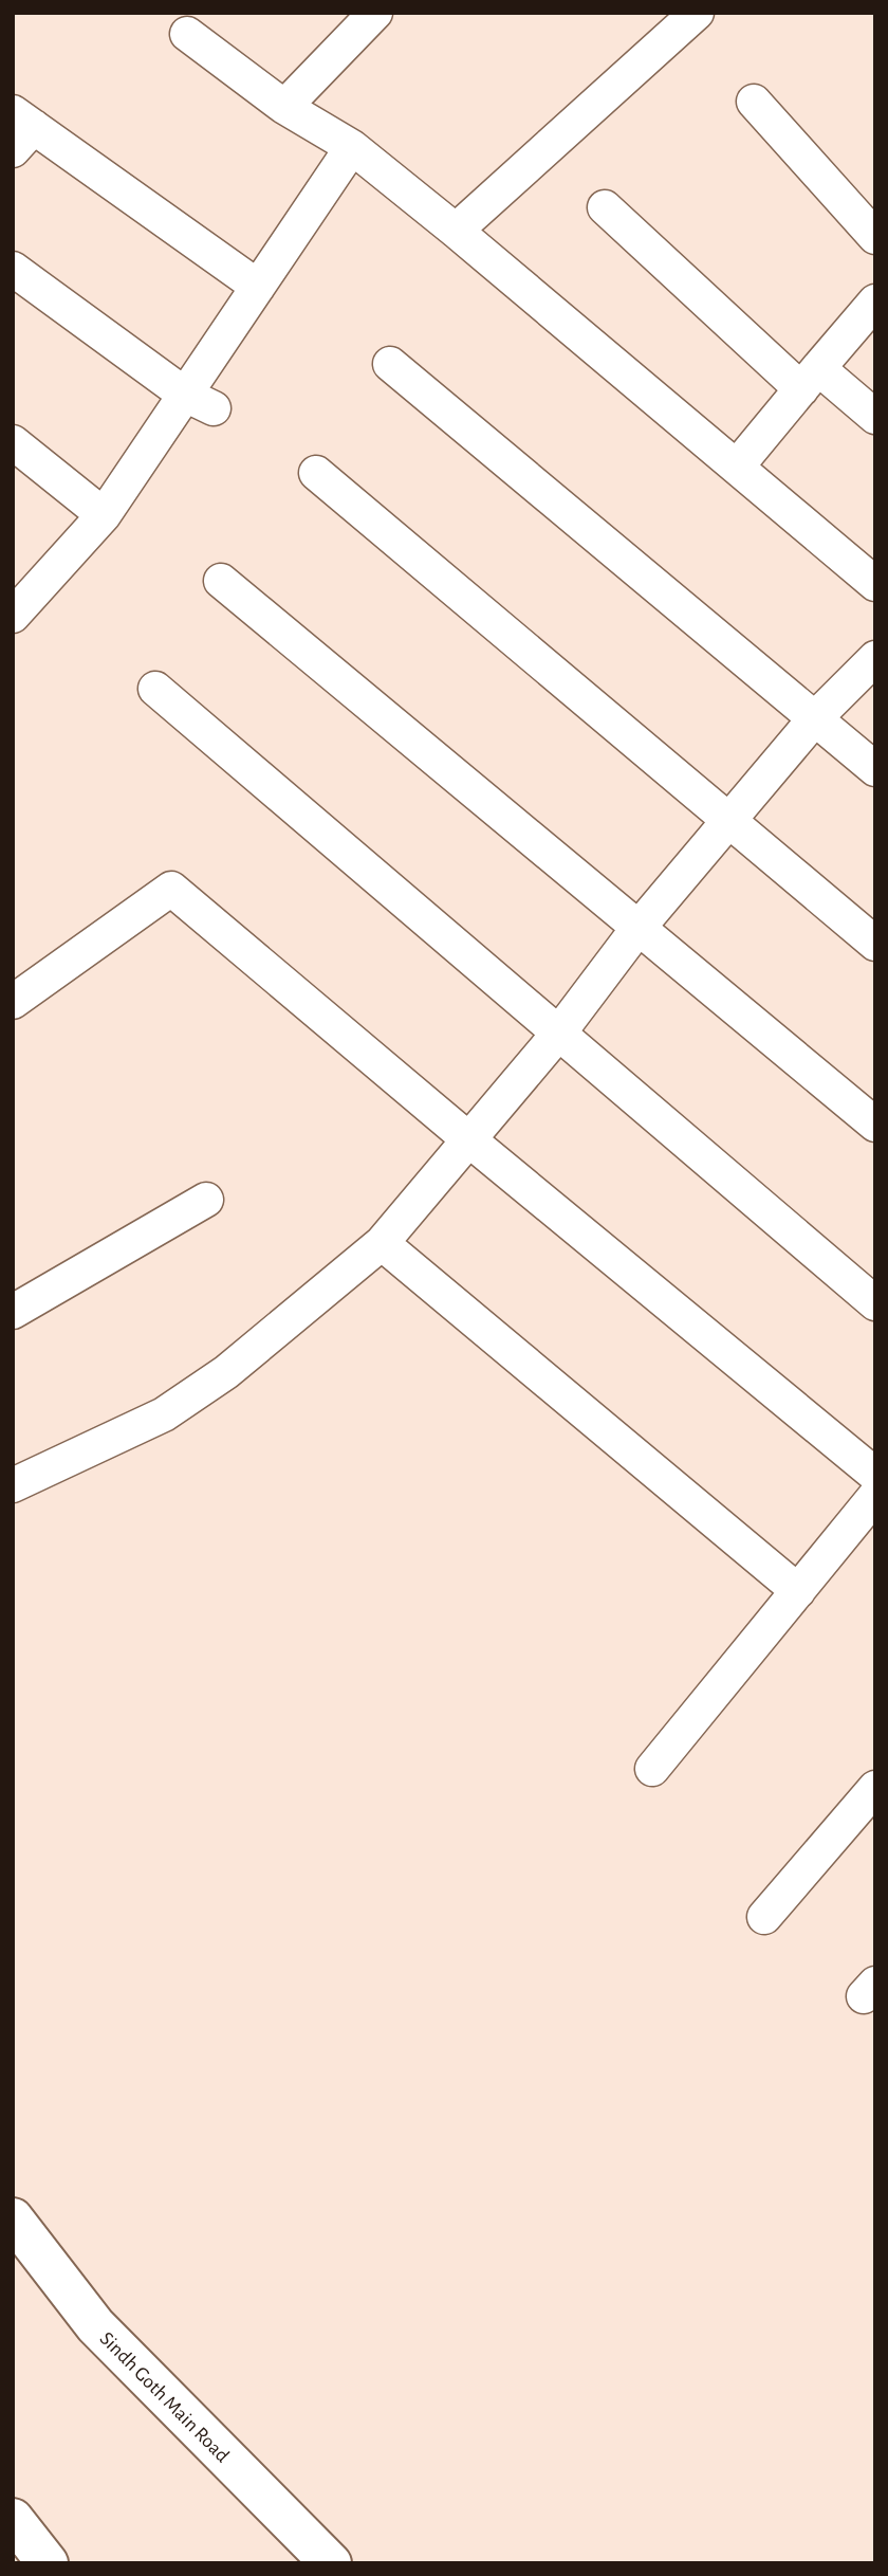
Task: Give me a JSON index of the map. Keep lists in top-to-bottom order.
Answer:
{
  "streets": {
    "street": ["Sindh Goth Main Road"]
  }
}
